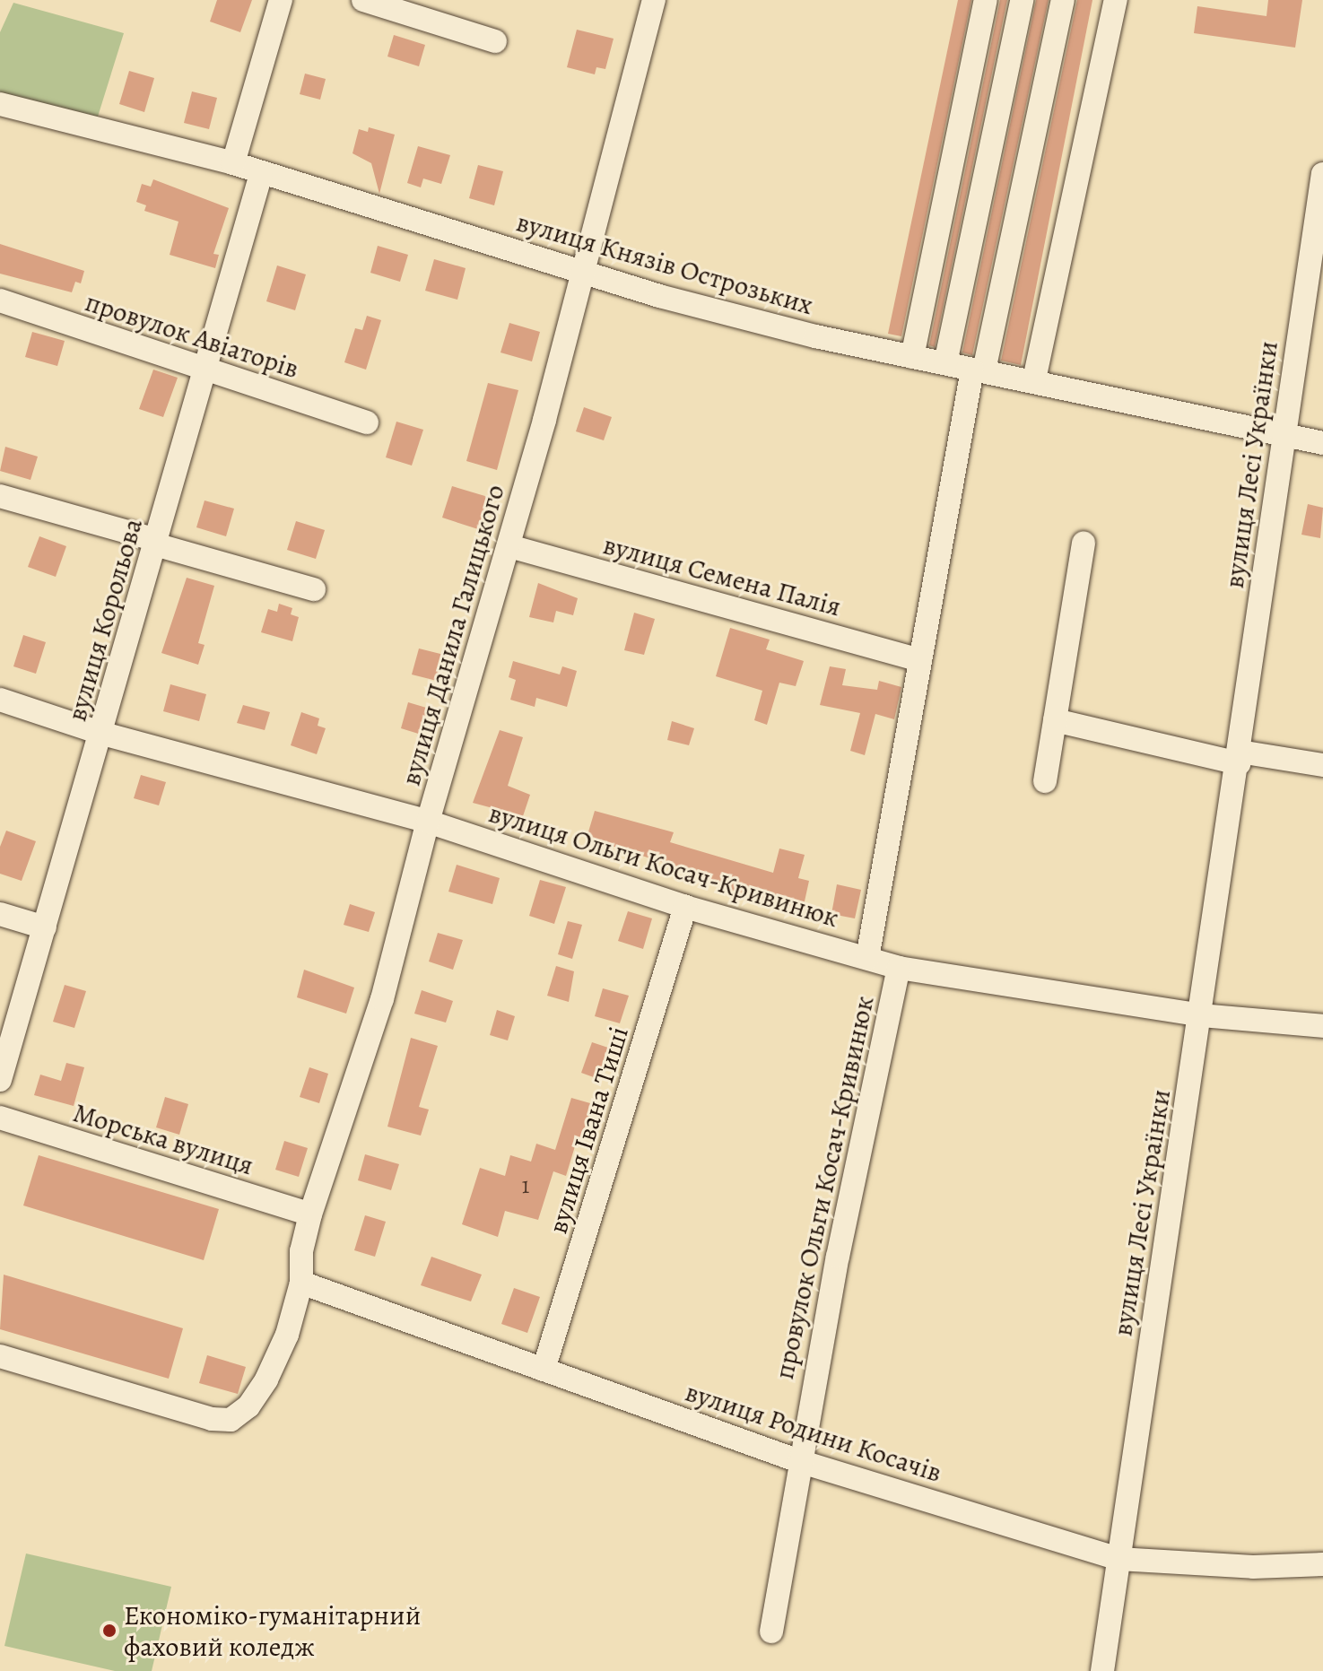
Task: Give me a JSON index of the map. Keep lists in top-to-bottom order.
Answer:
{
  "streets": {
    "street": [
      "вулиця Князів Острозьких",
      "провулок Авіаторів",
      "вулиця Лесі Українки",
      "вулиця Семена Палія",
      "вулиця Корольова",
      "вулиця Данила Галицького",
      "вулиця Ольги Косач-Кривинюк",
      "вулиця Івана Тиші",
      "Морська вулиця",
      "провулок Ольги Косач-Кривинюк",
      "вулиця Родини Косачів"
    ]
  },
  "crossings": [
    ["вулиця Князів Острозьких", "вулиця Лесі Українки"],
    ["вулиця Князів Острозьких", "вулиця Корольова"],
    ["вулиця Князів Острозьких", "вулиця Данила Галицького"],
    ["провулок Авіаторів", "вулиця Корольова"],
    ["вулиця Лесі Українки", "вулиця Ольги Косач-Кривинюк"],
    ["вулиця Лесі Українки", "вулиця Родини Косачів"],
    ["вулиця Семена Палія", "вулиця Данила Галицького"],
    ["вулиця Корольова", "вулиця Ольги Косач-Кривинюк"],
    ["вулиця Данила Галицького", "вулиця Ольги Косач-Кривинюк"],
    ["вулиця Данила Галицького", "Морська вулиця"],
    ["вулиця Данила Галицького", "вулиця Родини Косачів"],
    ["вулиця Ольги Косач-Кривинюк", "вулиця Івана Тиші"],
    ["вулиця Ольги Косач-Кривинюк", "провулок Ольги Косач-Кривинюк"],
    ["вулиця Івана Тиші", "вулиця Родини Косачів"],
    ["провулок Ольги Косач-Кривинюк", "вулиця Родини Косачів"]
  ],
  "places": ["Економіко-гуманітарний фаховий коледж"],
  "house_numbers": ["1"]
}
